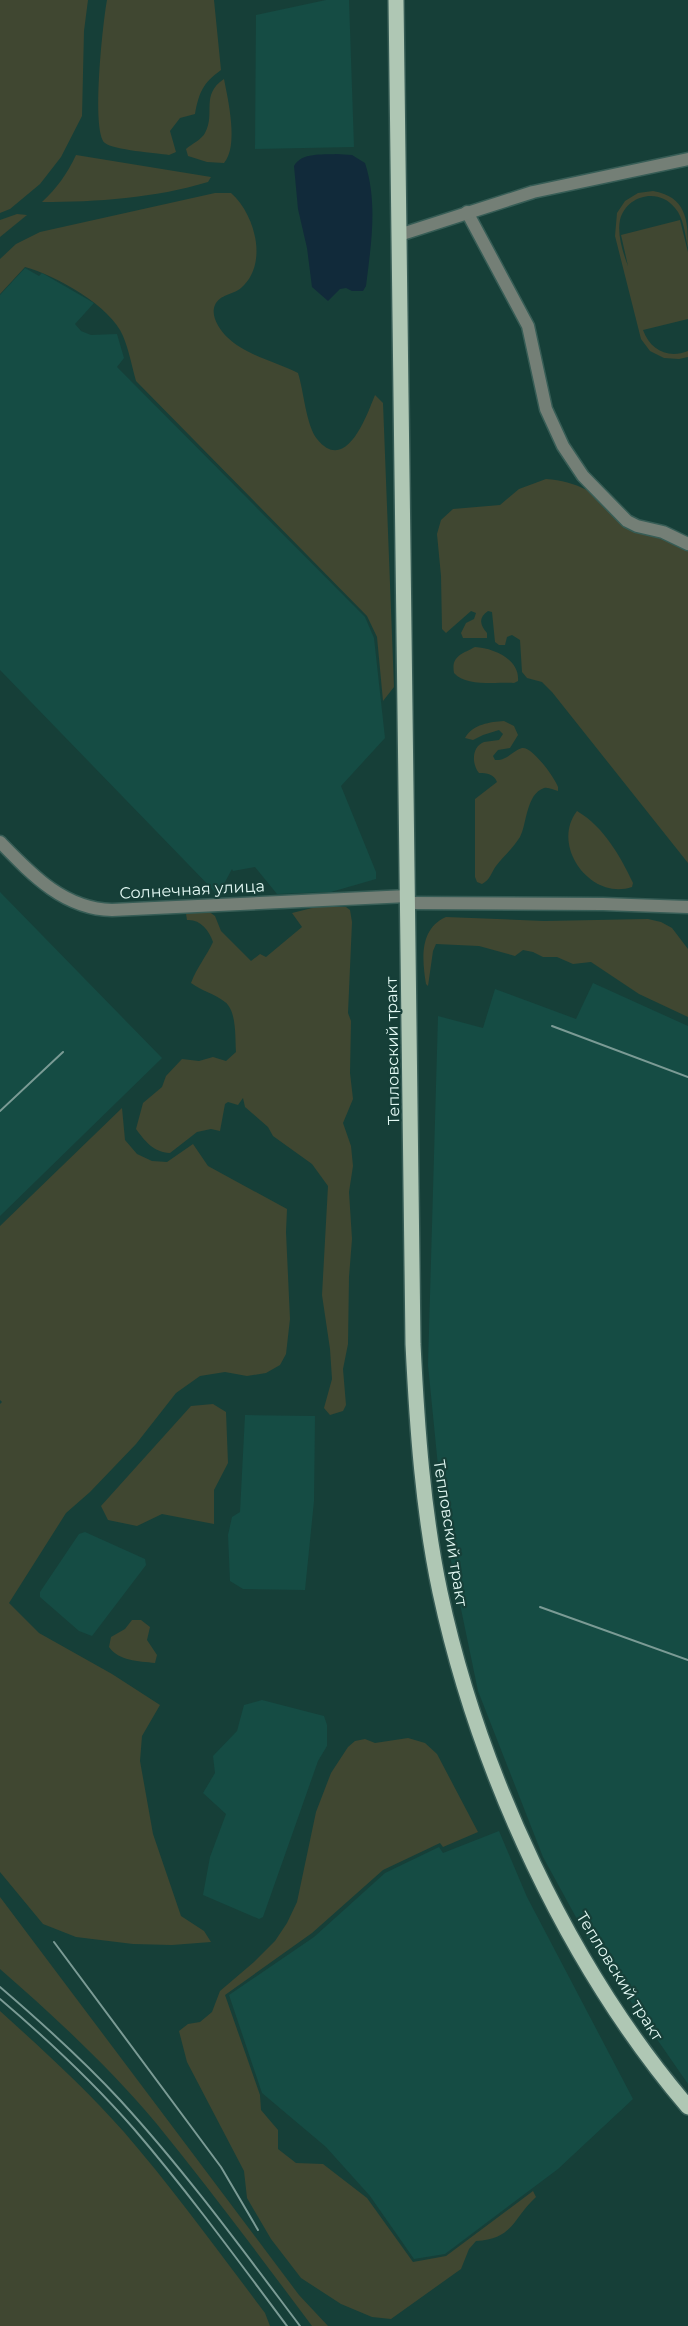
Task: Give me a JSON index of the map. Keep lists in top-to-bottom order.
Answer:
{
  "streets": {
    "main road": ["Тепловский тракт"],
    "street": ["Солнечная улица"]
  },
  "crossings": [
    ["Солнечная улица", "Тепловский тракт"]
  ]
}
